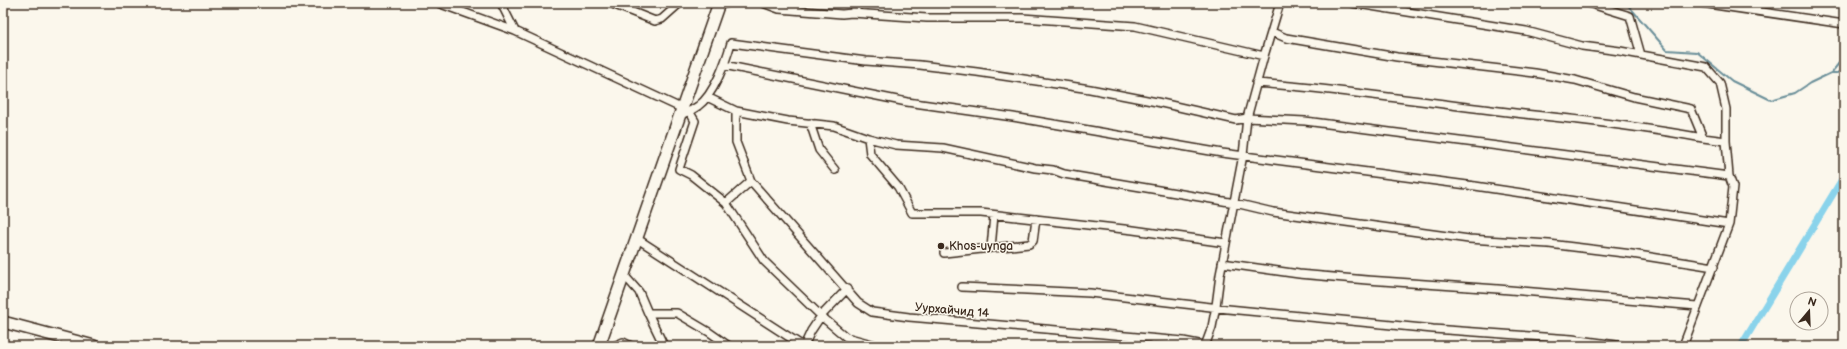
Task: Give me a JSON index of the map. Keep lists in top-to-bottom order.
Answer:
{
  "streets": {
    "street": ["Уурхайчид 14"]
  },
  "places": ["Khos-uynga"],
  "north": "top"
}
